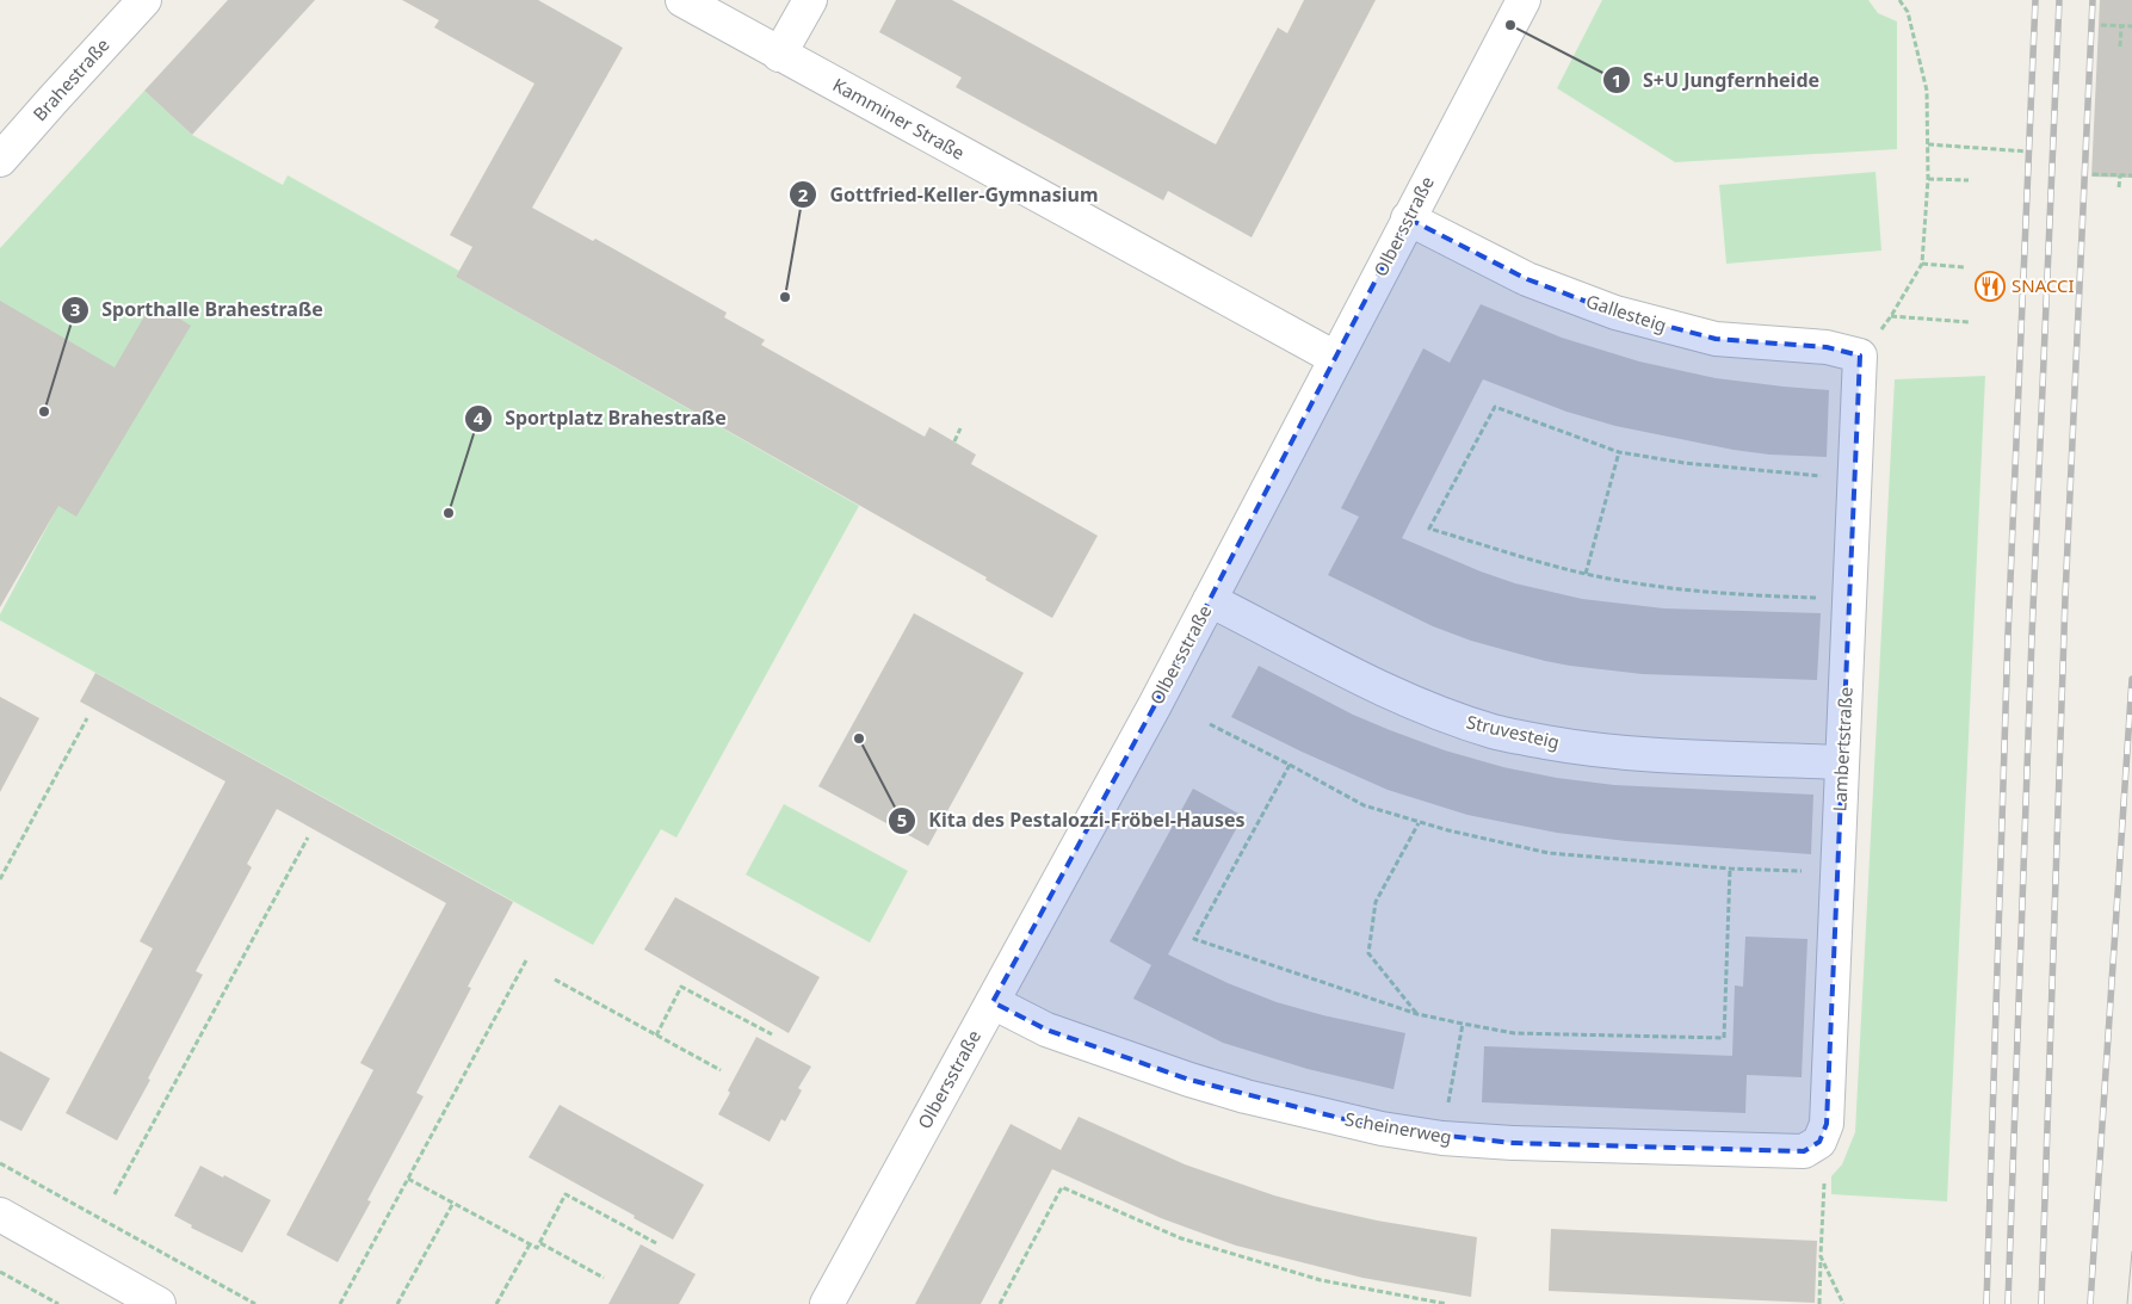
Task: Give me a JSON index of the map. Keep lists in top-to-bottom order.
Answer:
{
  "streets": {
    "street": [
      "Brahestraße",
      "Kamminer Straße",
      "Olbersstraße",
      "Gallesteig",
      "Struvesteig",
      "Lambertstraße",
      "Scheinerweg"
    ]
  },
  "crossings": [
    ["Kamminer Straße", "Olbersstraße"],
    ["Olbersstraße", "Gallesteig"],
    ["Olbersstraße", "Struvesteig"],
    ["Olbersstraße", "Scheinerweg"],
    ["Gallesteig", "Lambertstraße"],
    ["Struvesteig", "Lambertstraße"],
    ["Lambertstraße", "Scheinerweg"]
  ],
  "places": {
    "other": [
      "S+U Jungfernheide",
      "Gottfried-Keller-Gymnasium",
      "Sporthalle Brahestraße",
      "Sportplatz Brahestraße",
      "Kita des Pestalozzi-Fröbel-Hauses"
    ],
    "restaurant": ["SNACCI"]
  }
}
